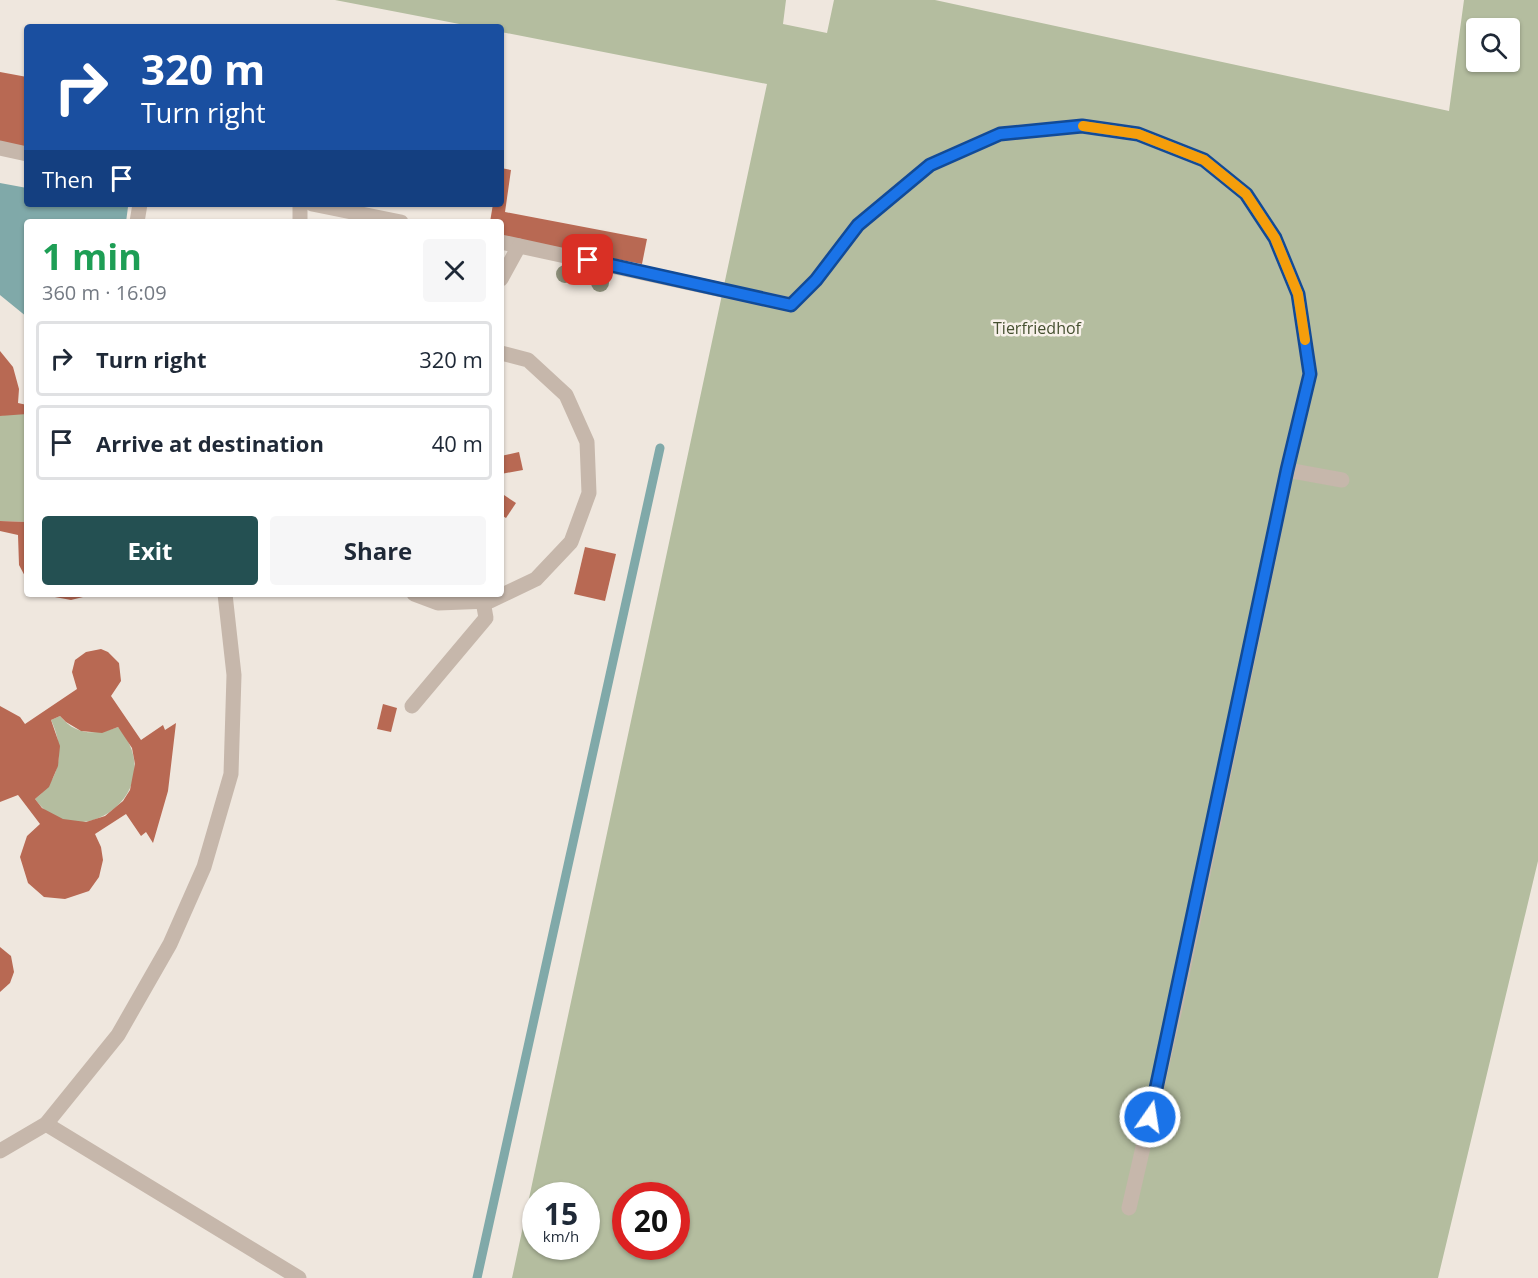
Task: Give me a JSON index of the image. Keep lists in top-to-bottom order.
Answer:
{
  "parks": ["Tierfriedhof"],
  "page": {
    "turn": ["320 m", "Turn right"],
    "then": "Then",
    "heading": ["1 min", "360 m · 16:09"],
    "list": [
      {
        "name": "Turn right",
        "value": "320 m"
      },
      {
        "name": "Arrive at destination",
        "value": "40 m"
      }
    ],
    "buttons": ["Exit", "Share"],
    "speed": "15 km/h",
    "limit": "20"
  }
}
